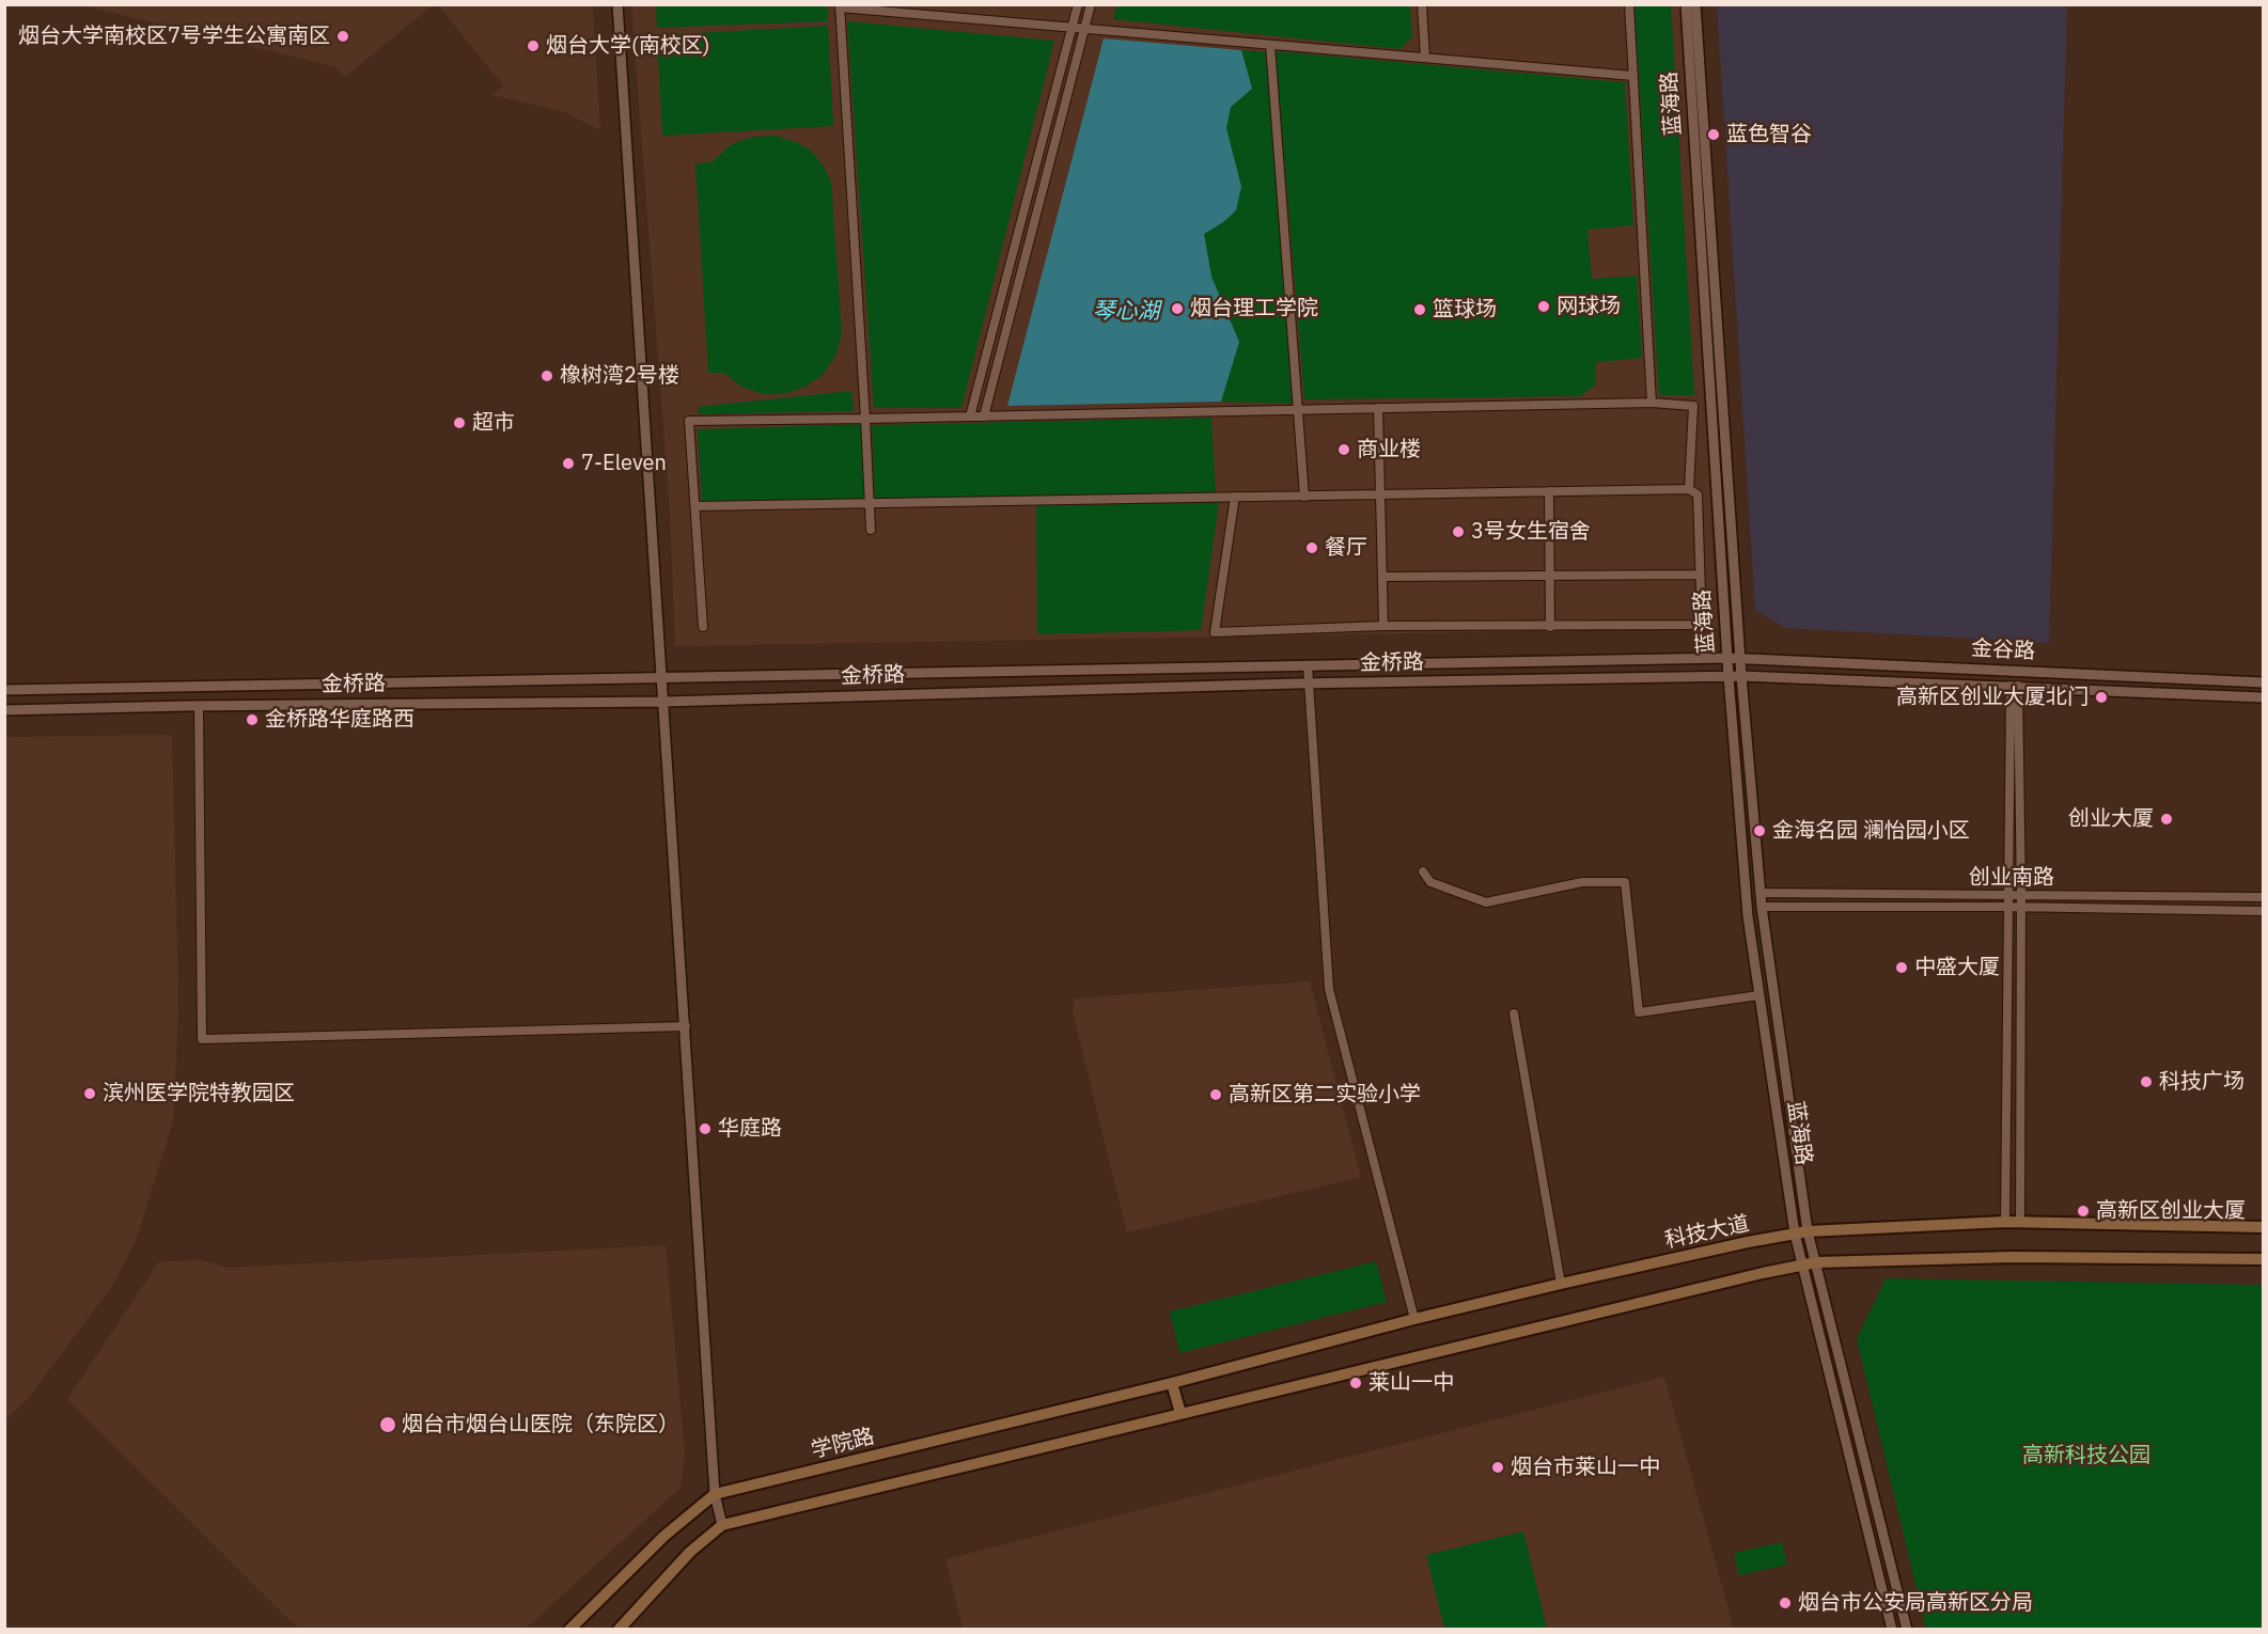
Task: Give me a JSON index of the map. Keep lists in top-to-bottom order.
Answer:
{
  "streets": {
    "main road": ["科技大道", "学院路"],
    "street": [
      "蓝海路",
      "金谷路",
      "金桥路",
      "创业南路"
    ]
  },
  "crossings": [
    ["蓝海路", "金谷路"],
    ["蓝海路", "金桥路"],
    ["蓝海路", "创业南路"],
    ["蓝海路", "科技大道"],
    ["金谷路", "金桥路"],
    ["科技大道", "学院路"]
  ],
  "water": ["琴心湖"],
  "parks": ["高新科技公园"],
  "places": [
    "烟台大学南校区7号学生公寓南区",
    "烟台大学(南校区)",
    "蓝色智谷",
    "网球场",
    "烟台理工学院",
    "篮球场",
    "橡树湾2号楼",
    "超市",
    "商业楼",
    "7-Eleven",
    "3号女生宿舍",
    "餐厅",
    "高新区创业大厦北门",
    "金桥路华庭路西",
    "创业大厦",
    "金海名园 澜怡园小区",
    "中盛大厦",
    "科技广场",
    "滨州医学院特教园区",
    "高新区第二实验小学",
    "华庭路",
    "高新区创业大厦",
    "莱山一中",
    "烟台市烟台山医院（东院区）",
    "烟台市莱山一中",
    "烟台市公安局高新区分局"
  ]
}
